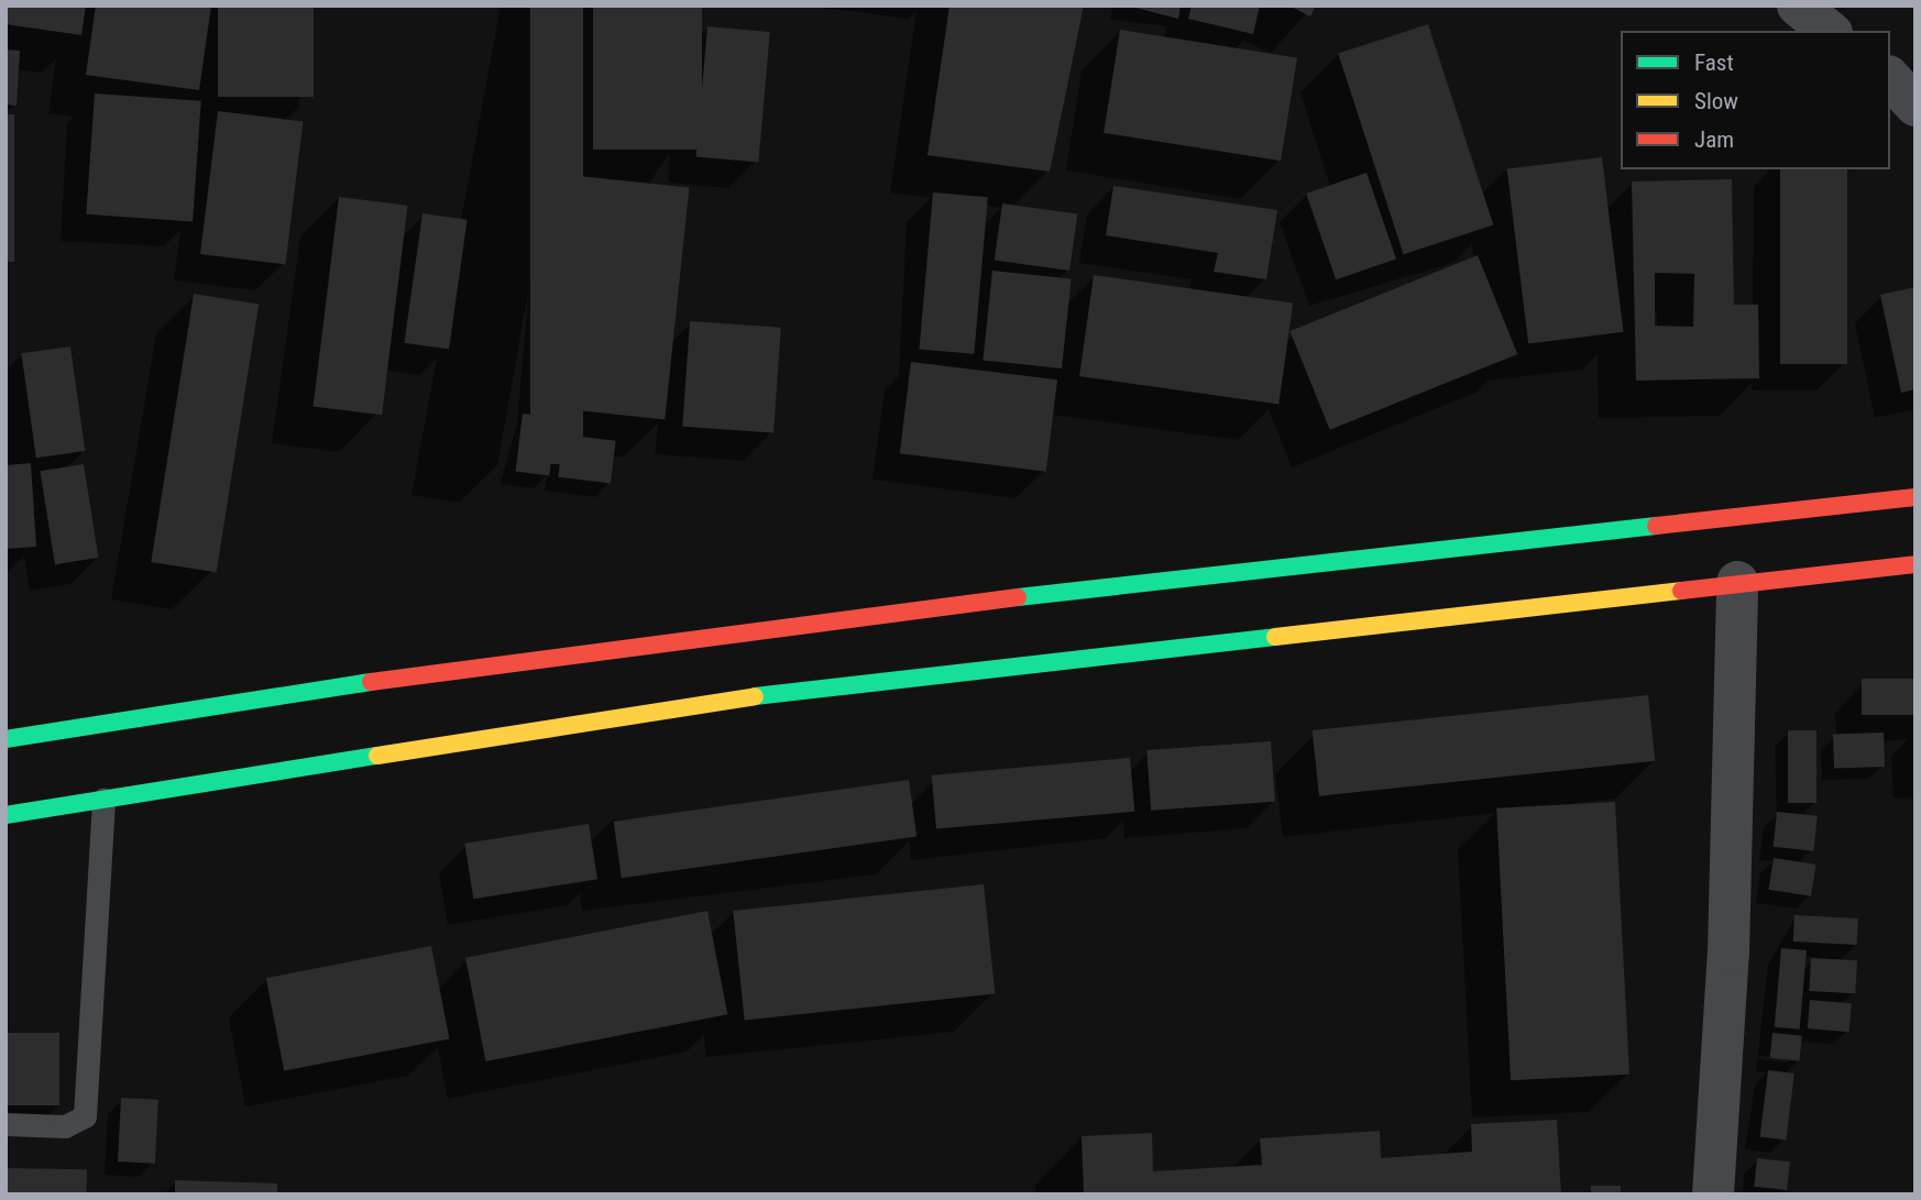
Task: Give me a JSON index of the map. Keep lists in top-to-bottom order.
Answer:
{
  "legend": ["Fast", "Slow", "Jam"]
}
